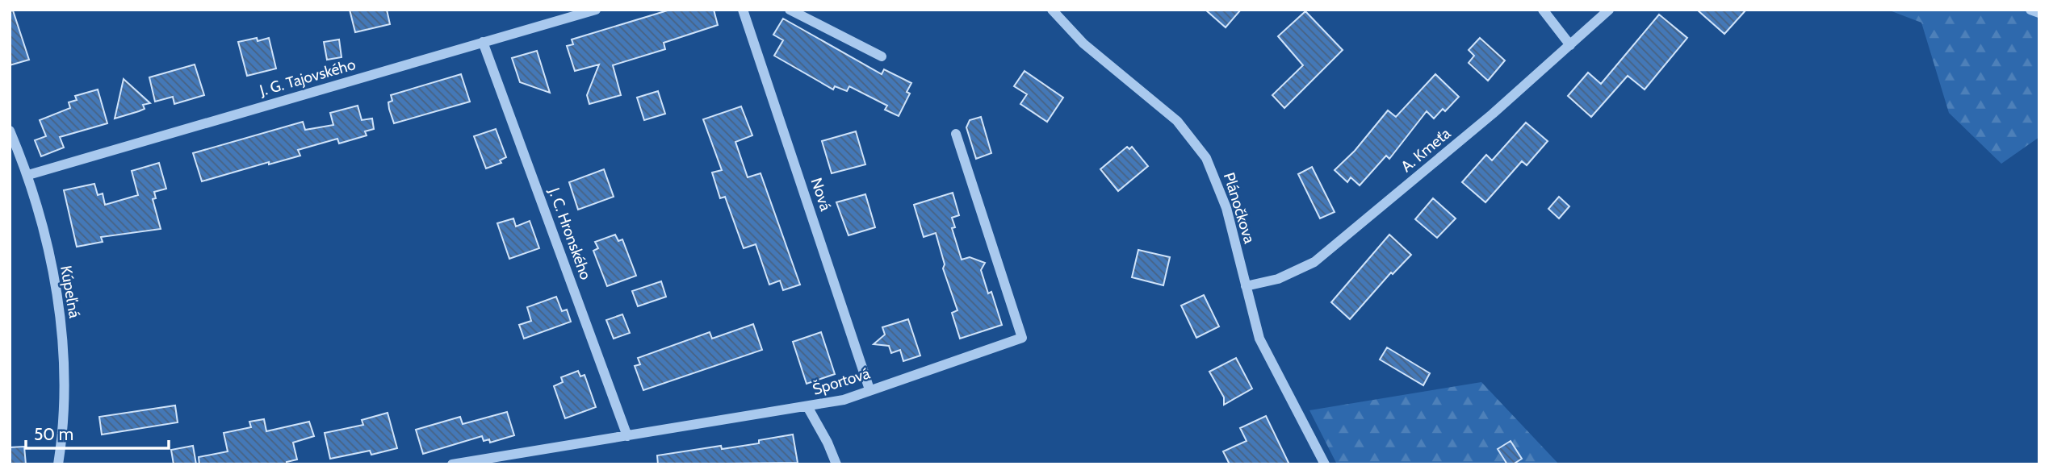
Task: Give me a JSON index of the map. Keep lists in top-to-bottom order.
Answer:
{
  "streets": {
    "street": [
      "J. G. Tajovského",
      "A. Kmeťa",
      "Nová",
      "Plánočkova",
      "J. C. Hronského",
      "Kúpeľná",
      "Športová"
    ]
  },
  "crossings": [
    ["J. G. Tajovského", "J. C. Hronského"],
    ["J. G. Tajovského", "Kúpeľná"],
    ["A. Kmeťa", "Plánočkova"],
    ["Nová", "Športová"],
    ["J. C. Hronského", "Športová"]
  ],
  "scale_bar": "50 m"
}
